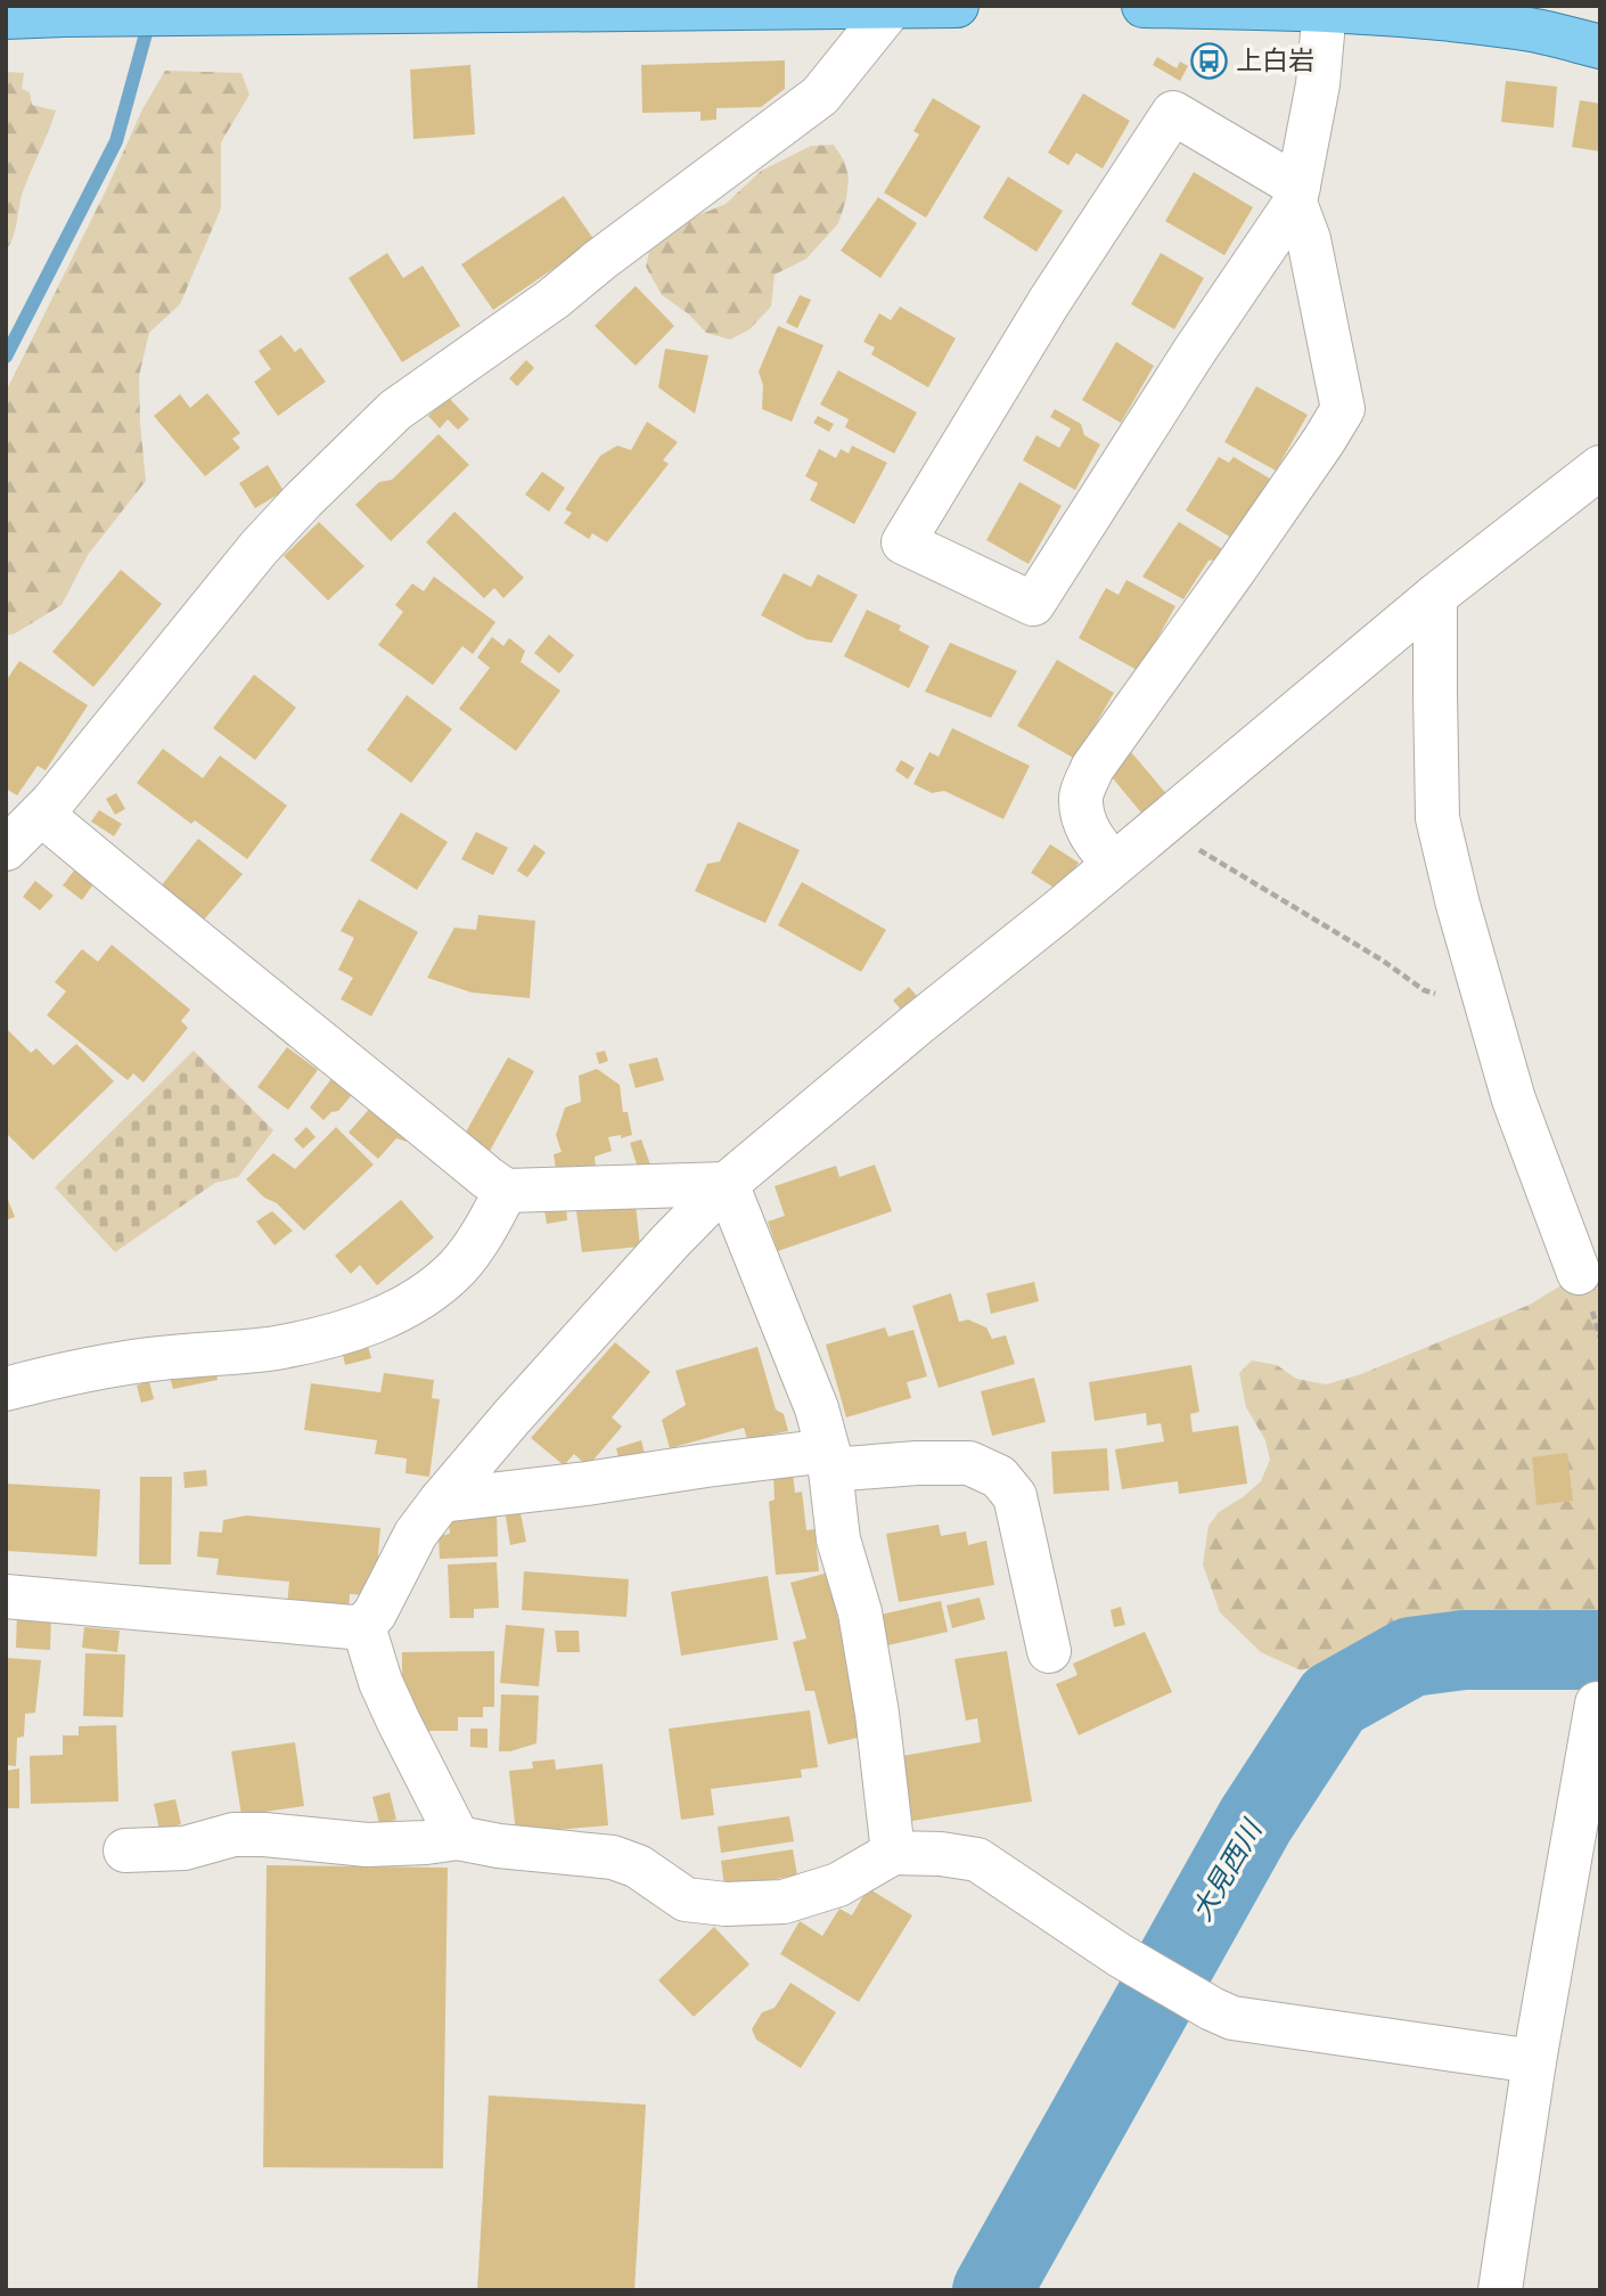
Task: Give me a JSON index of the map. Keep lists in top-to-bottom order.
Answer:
{
  "water": ["大見西川"],
  "places": {
    "bus stop": ["上白岩"]
  }
}
